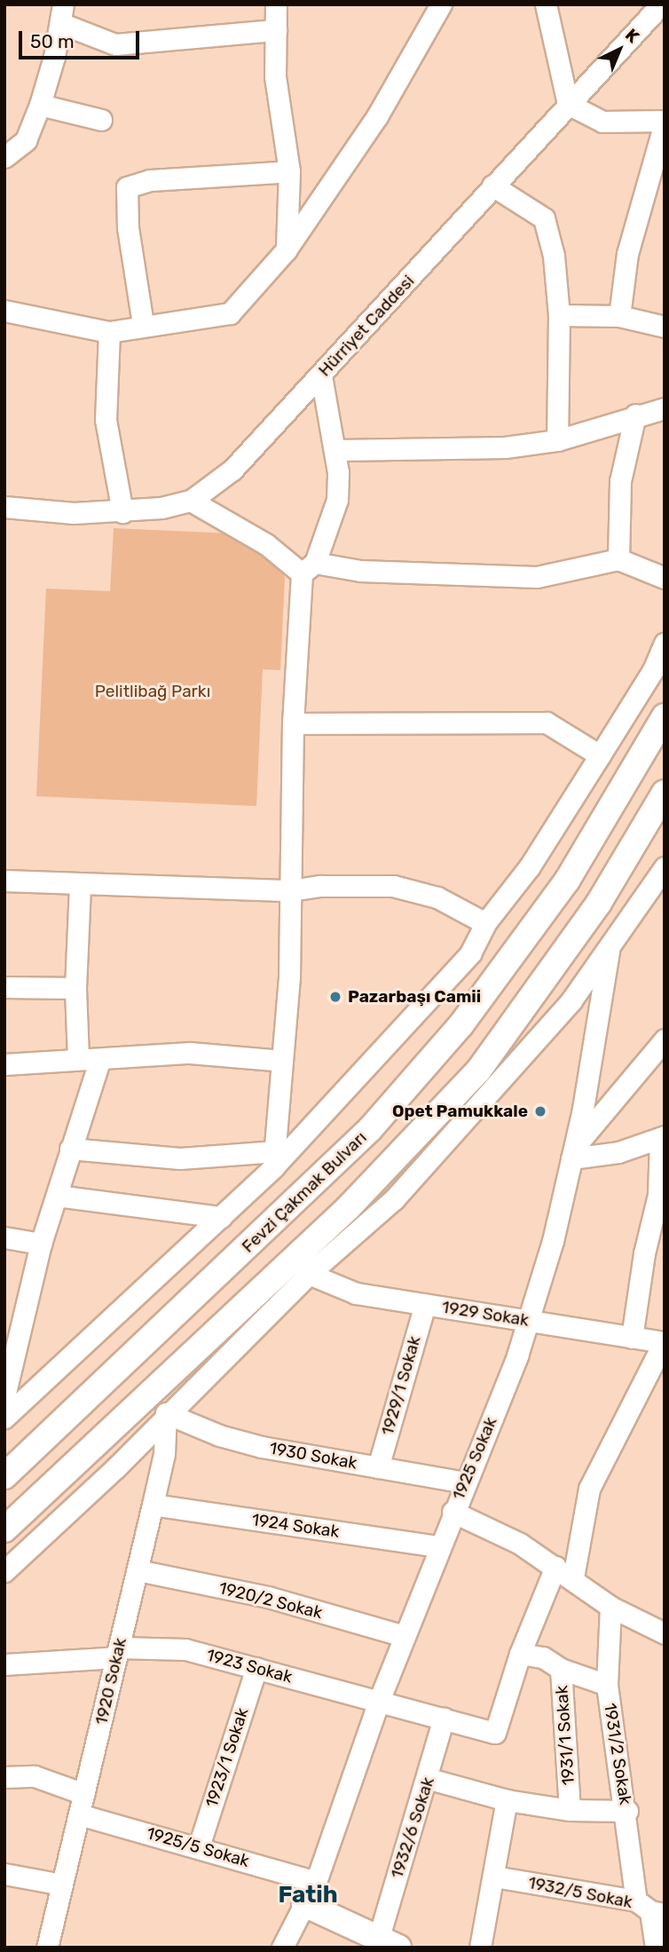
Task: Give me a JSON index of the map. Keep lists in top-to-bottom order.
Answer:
{
  "streets": {
    "main road": ["Fevzi Çakmak Bulvarı"],
    "street": [
      "Hürriyet Caddesi",
      "1929 Sokak",
      "1929/1 Sokak",
      "1930 Sokak",
      "1925 Sokak",
      "1924 Sokak",
      "1920/2 Sokak",
      "1923 Sokak",
      "1920 Sokak",
      "1931/1 Sokak",
      "1931/2 Sokak",
      "1923/1 Sokak",
      "1932/6 Sokak",
      "1925/5 Sokak",
      "1932/5 Sokak"
    ]
  },
  "crossings": [
    ["1929 Sokak", "1929/1 Sokak"],
    ["1929 Sokak", "1925 Sokak"],
    ["1929/1 Sokak", "1930 Sokak"],
    ["1930 Sokak", "1925 Sokak"],
    ["1930 Sokak", "1920 Sokak"],
    ["1925 Sokak", "1924 Sokak"],
    ["1925 Sokak", "1920/2 Sokak"],
    ["1925 Sokak", "1923 Sokak"],
    ["1925 Sokak", "1925/5 Sokak"],
    ["1924 Sokak", "1920 Sokak"],
    ["1920/2 Sokak", "1920 Sokak"],
    ["1923 Sokak", "1920 Sokak"],
    ["1923 Sokak", "1931/1 Sokak"],
    ["1923 Sokak", "1923/1 Sokak"],
    ["1923 Sokak", "1932/6 Sokak"],
    ["1920 Sokak", "1925/5 Sokak"],
    ["1931/1 Sokak", "1931/2 Sokak"],
    ["1931/1 Sokak", "1932/6 Sokak"],
    ["1931/2 Sokak", "1932/5 Sokak"],
    ["1923/1 Sokak", "1925/5 Sokak"]
  ],
  "districts": ["Fatih"],
  "parks": ["Pelitlibağ Parkı"],
  "places": ["Pazarbaşı Camii", "Opet Pamukkale"],
  "scale_bar": "50 m",
  "north": "top right"
}
